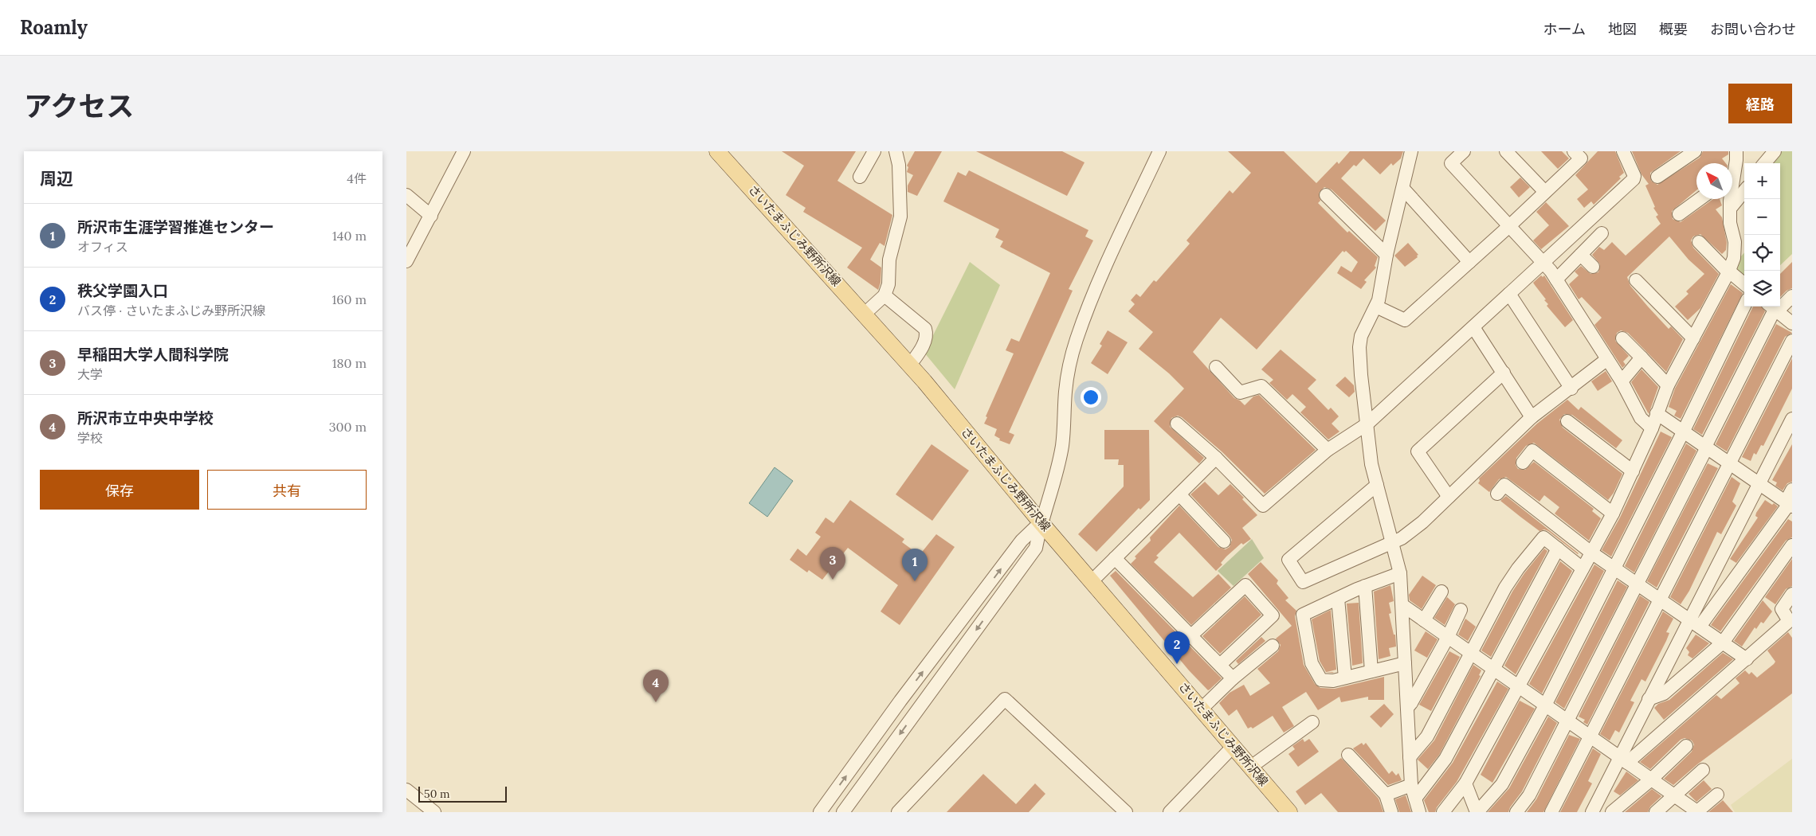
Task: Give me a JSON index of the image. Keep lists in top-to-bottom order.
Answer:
{
  "streets": {
    "main road": ["さいたまふじみ野所沢線"]
  },
  "scale_bar": "50 m",
  "north": "top left",
  "page": {
    "header": "Roamly",
    "nav": [
      "ホーム",
      "地図",
      "概要",
      "お問い合わせ"
    ],
    "title": "アクセス",
    "buttons": [
      "経路",
      ["保存", "共有"]
    ],
    "heading": ["周辺", "4件"],
    "map_buttons": ["+", "−"],
    "list": [
      {
        "mark": "1",
        "name": "所沢市生涯学習推進センター",
        "note": "オフィス",
        "value": "140 m"
      },
      {
        "mark": "2",
        "name": "秩父学園入口",
        "note": "バス停 · さいたまふじみ野所沢線",
        "value": "160 m"
      },
      {
        "mark": "3",
        "name": "早稲田大学人間科学院",
        "note": "大学",
        "value": "180 m"
      },
      {
        "mark": "4",
        "name": "所沢市立中央中学校",
        "note": "学校",
        "value": "300 m"
      }
    ],
    "pins": [
      "3",
      "1",
      "2",
      "4"
    ],
    "scale": "50 m"
  }
}
